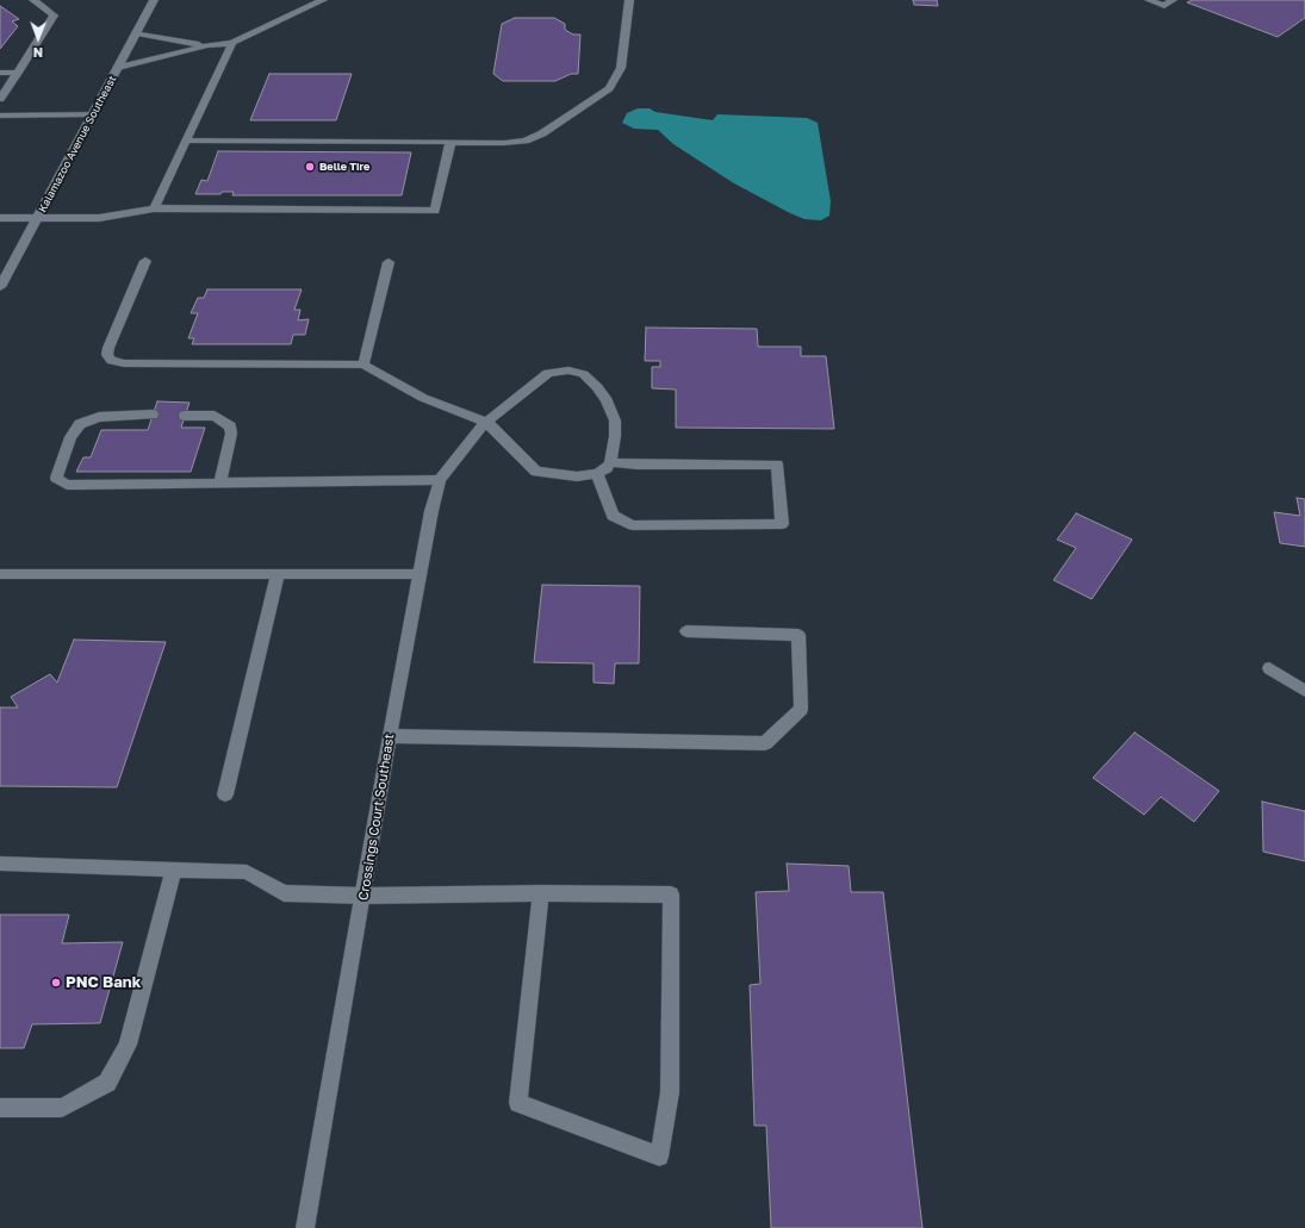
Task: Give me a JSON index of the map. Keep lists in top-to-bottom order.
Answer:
{
  "streets": {
    "street": ["Kalamazoo Avenue Southeast", "Crossings Court Southeast"]
  },
  "places": ["Belle Tire", "PNC Bank"],
  "north": "bottom"
}
